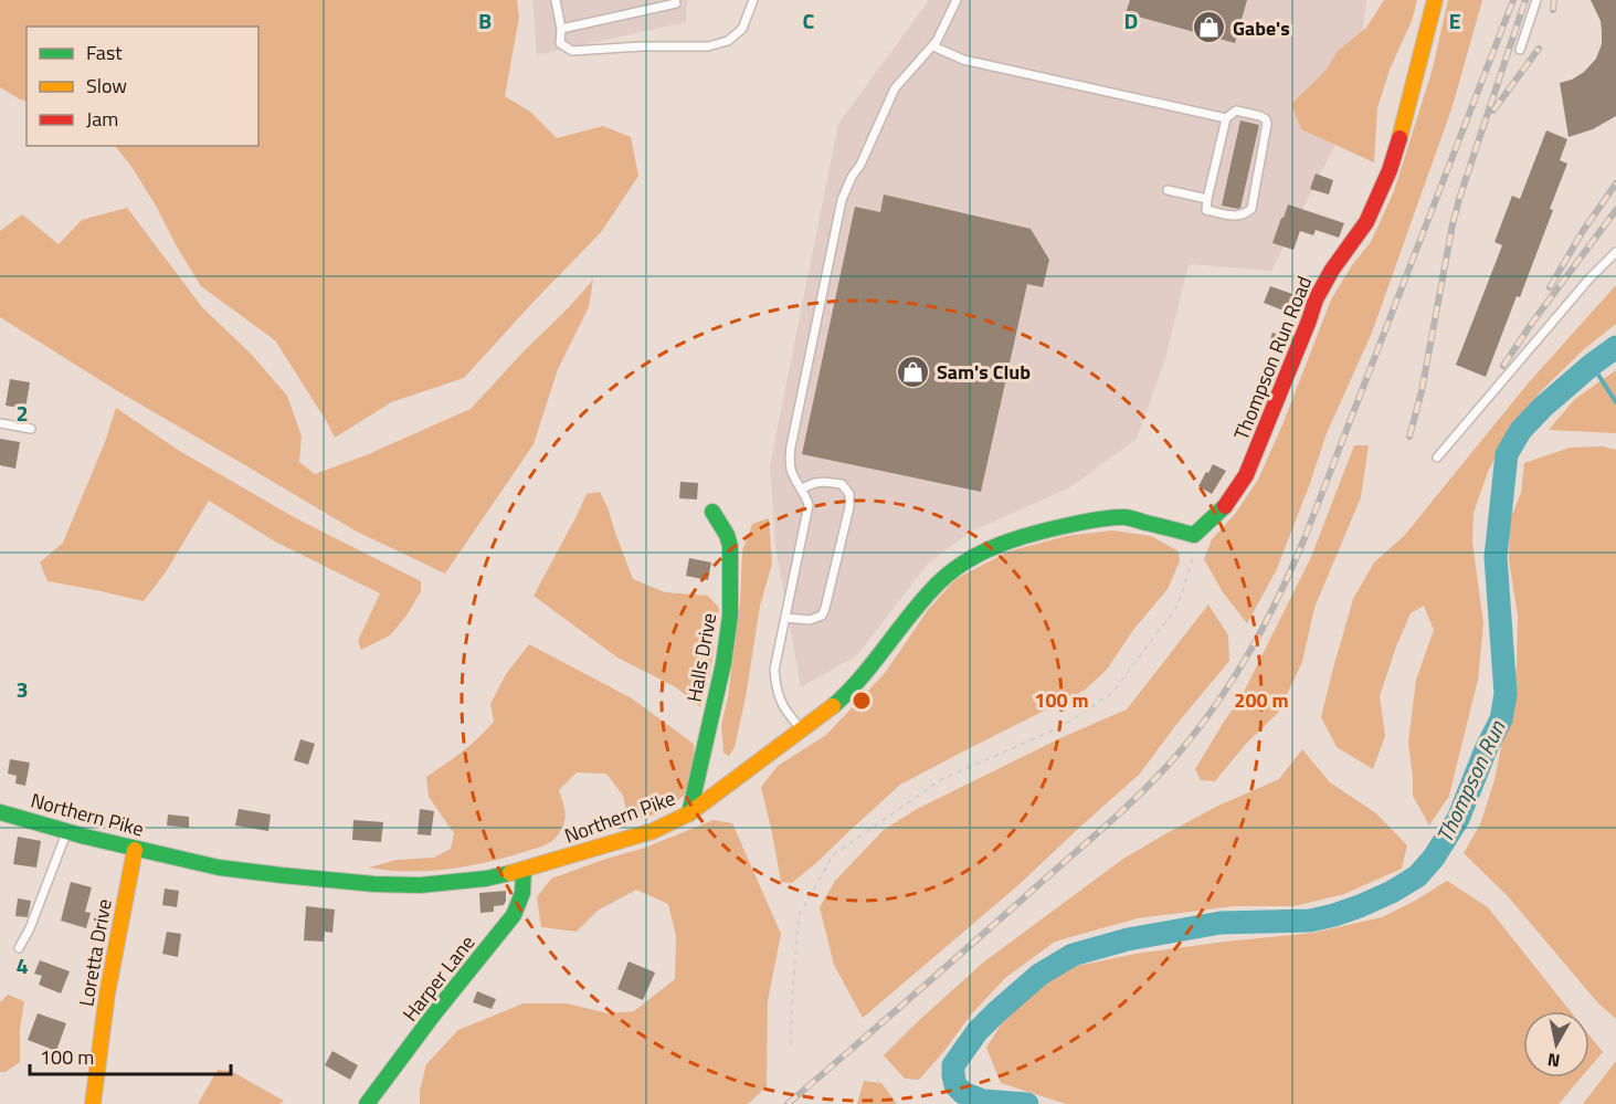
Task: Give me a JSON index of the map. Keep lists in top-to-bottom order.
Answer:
{
  "streets": {
    "street": [
      "Thompson Run Road",
      "Halls Drive",
      "Northern Pike",
      "Loretta Drive",
      "Harper Lane"
    ]
  },
  "crossings": [
    ["Thompson Run Road", "Northern Pike"],
    ["Halls Drive", "Northern Pike"],
    ["Northern Pike", "Loretta Drive"],
    ["Northern Pike", "Harper Lane"]
  ],
  "water": ["Thompson Run"],
  "places": {
    "shop": ["Gabe's", "Sam's Club"]
  },
  "legend": ["Fast", "Slow", "Jam"],
  "scale_bar": "100 m",
  "north": "bottom",
  "grid": {
    "columns": [
      "B",
      "C",
      "D",
      "E"
    ],
    "rows": ["2", "3", "4"]
  },
  "rings": ["100 m", "200 m"]
}
